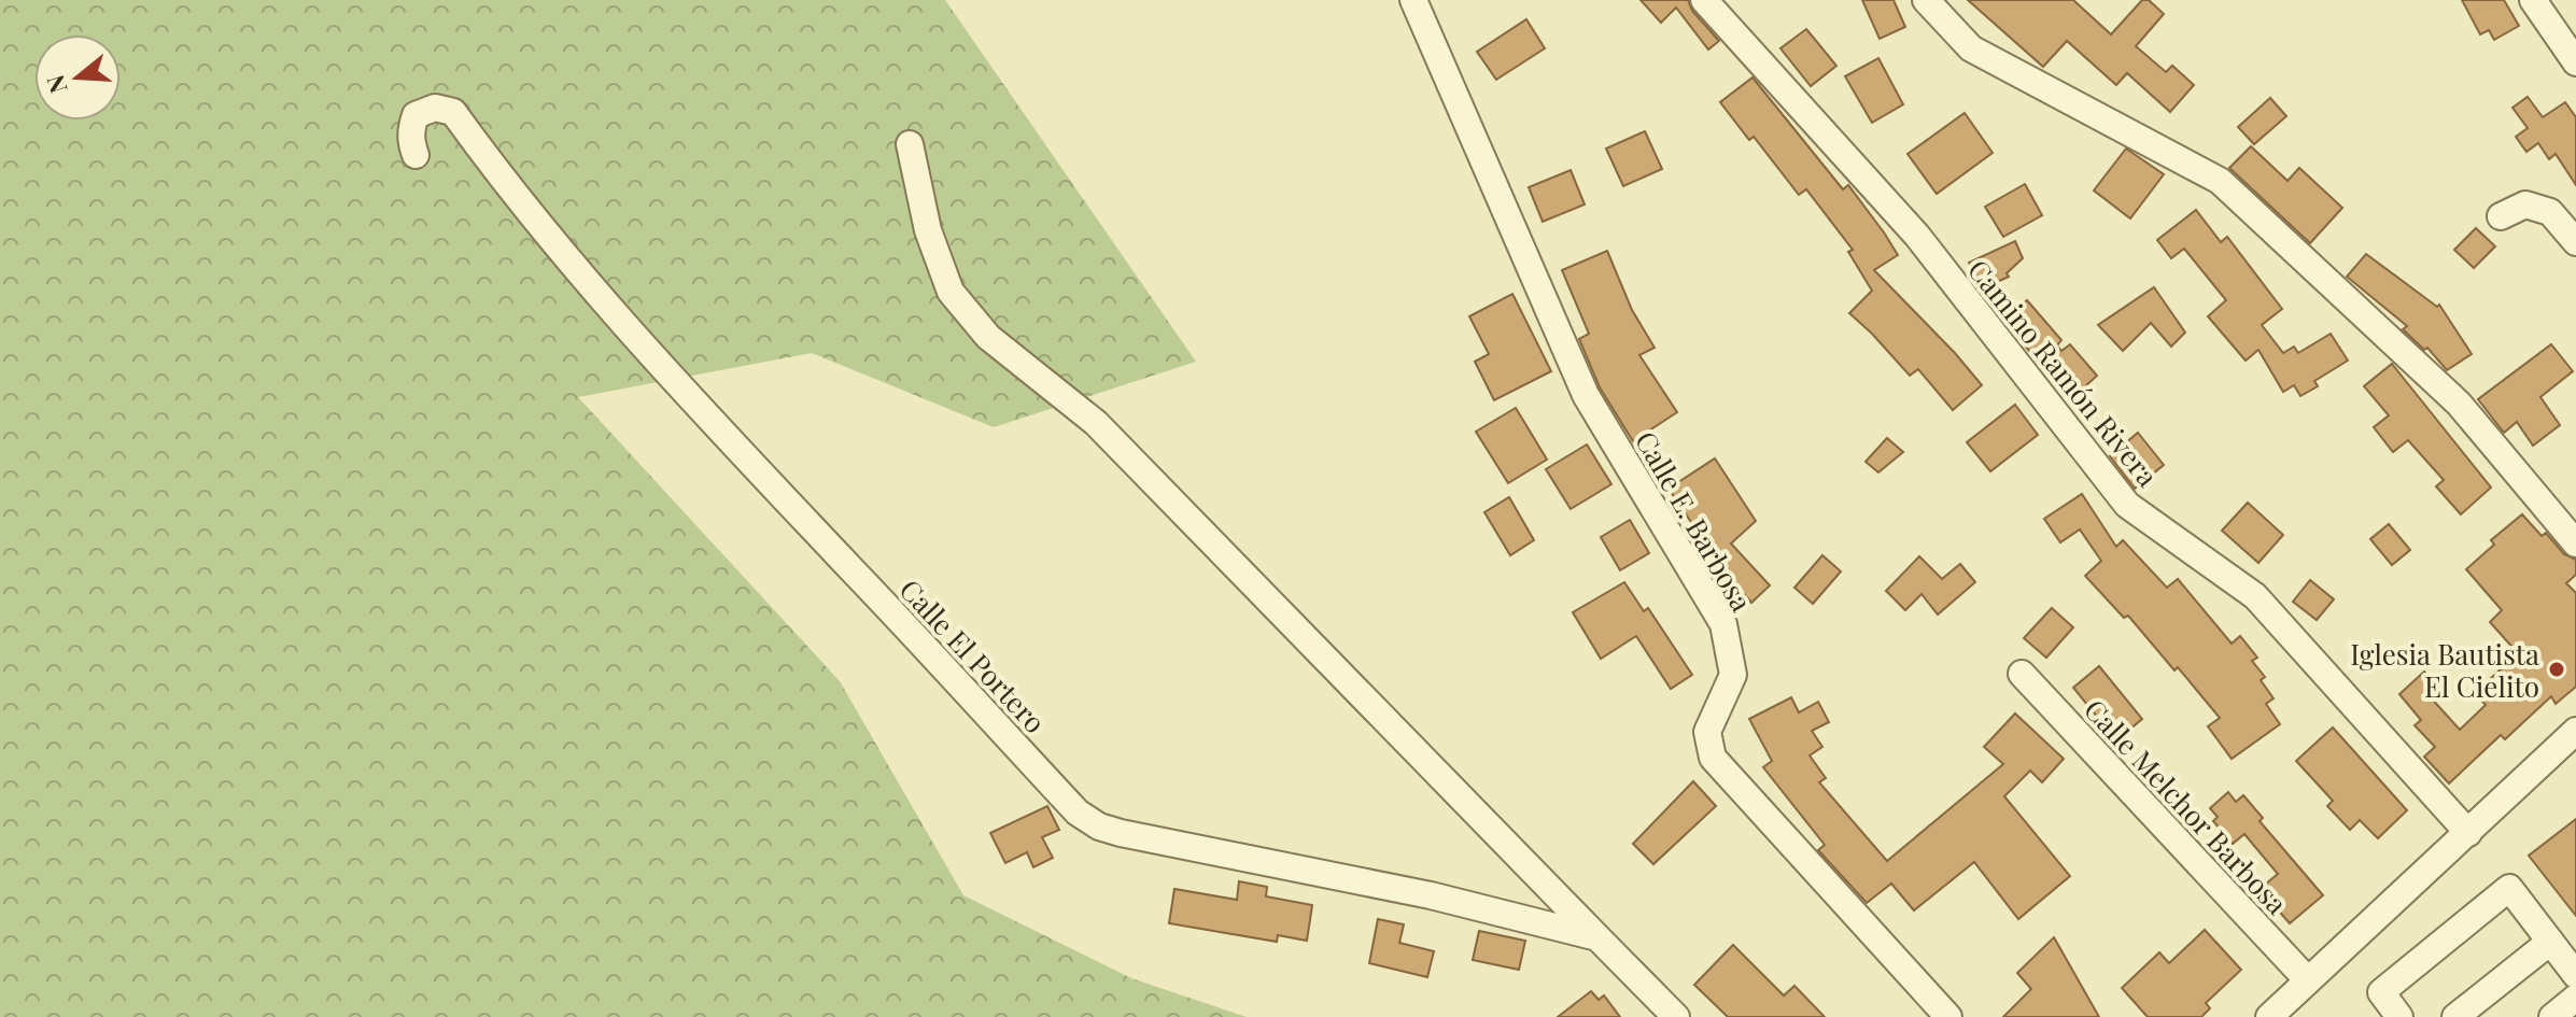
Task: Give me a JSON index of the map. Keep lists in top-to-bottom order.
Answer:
{
  "streets": {
    "street": [
      "Camino Ramón Rivera",
      "Calle E. Barbosa",
      "Calle El Portero",
      "Calle Melchor Barbosa"
    ]
  },
  "places": ["Iglesia Bautista El Cielito"],
  "north": "left"
}
